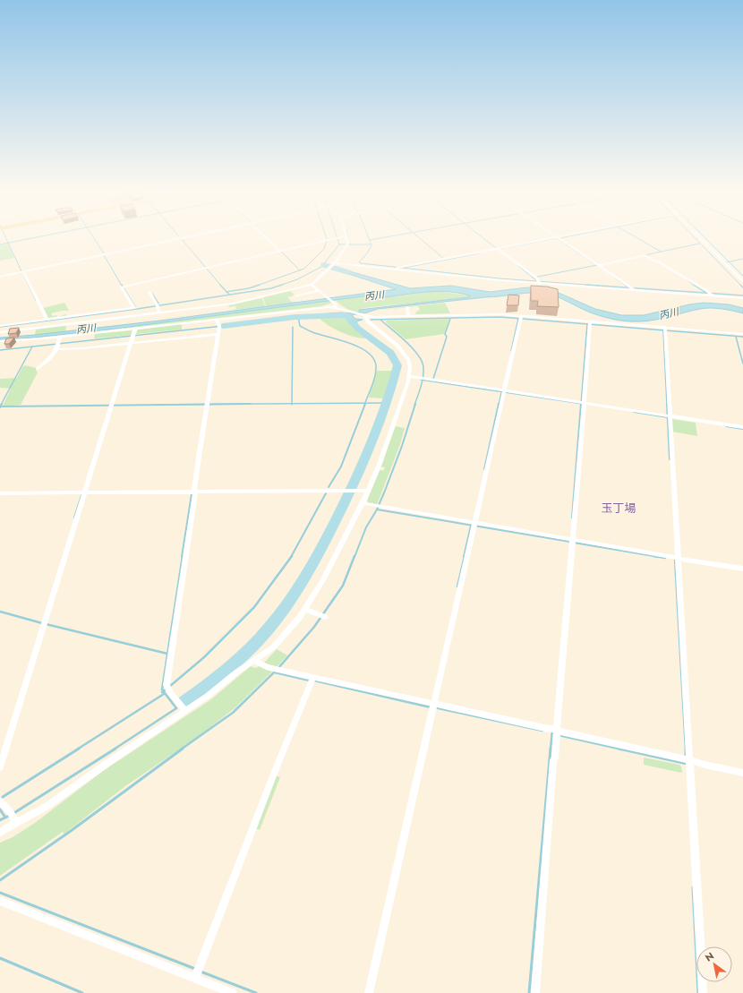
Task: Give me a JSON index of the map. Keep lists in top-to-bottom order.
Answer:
{
  "districts": ["玉丁場"],
  "water": ["丙川"],
  "north": "top left"
}
